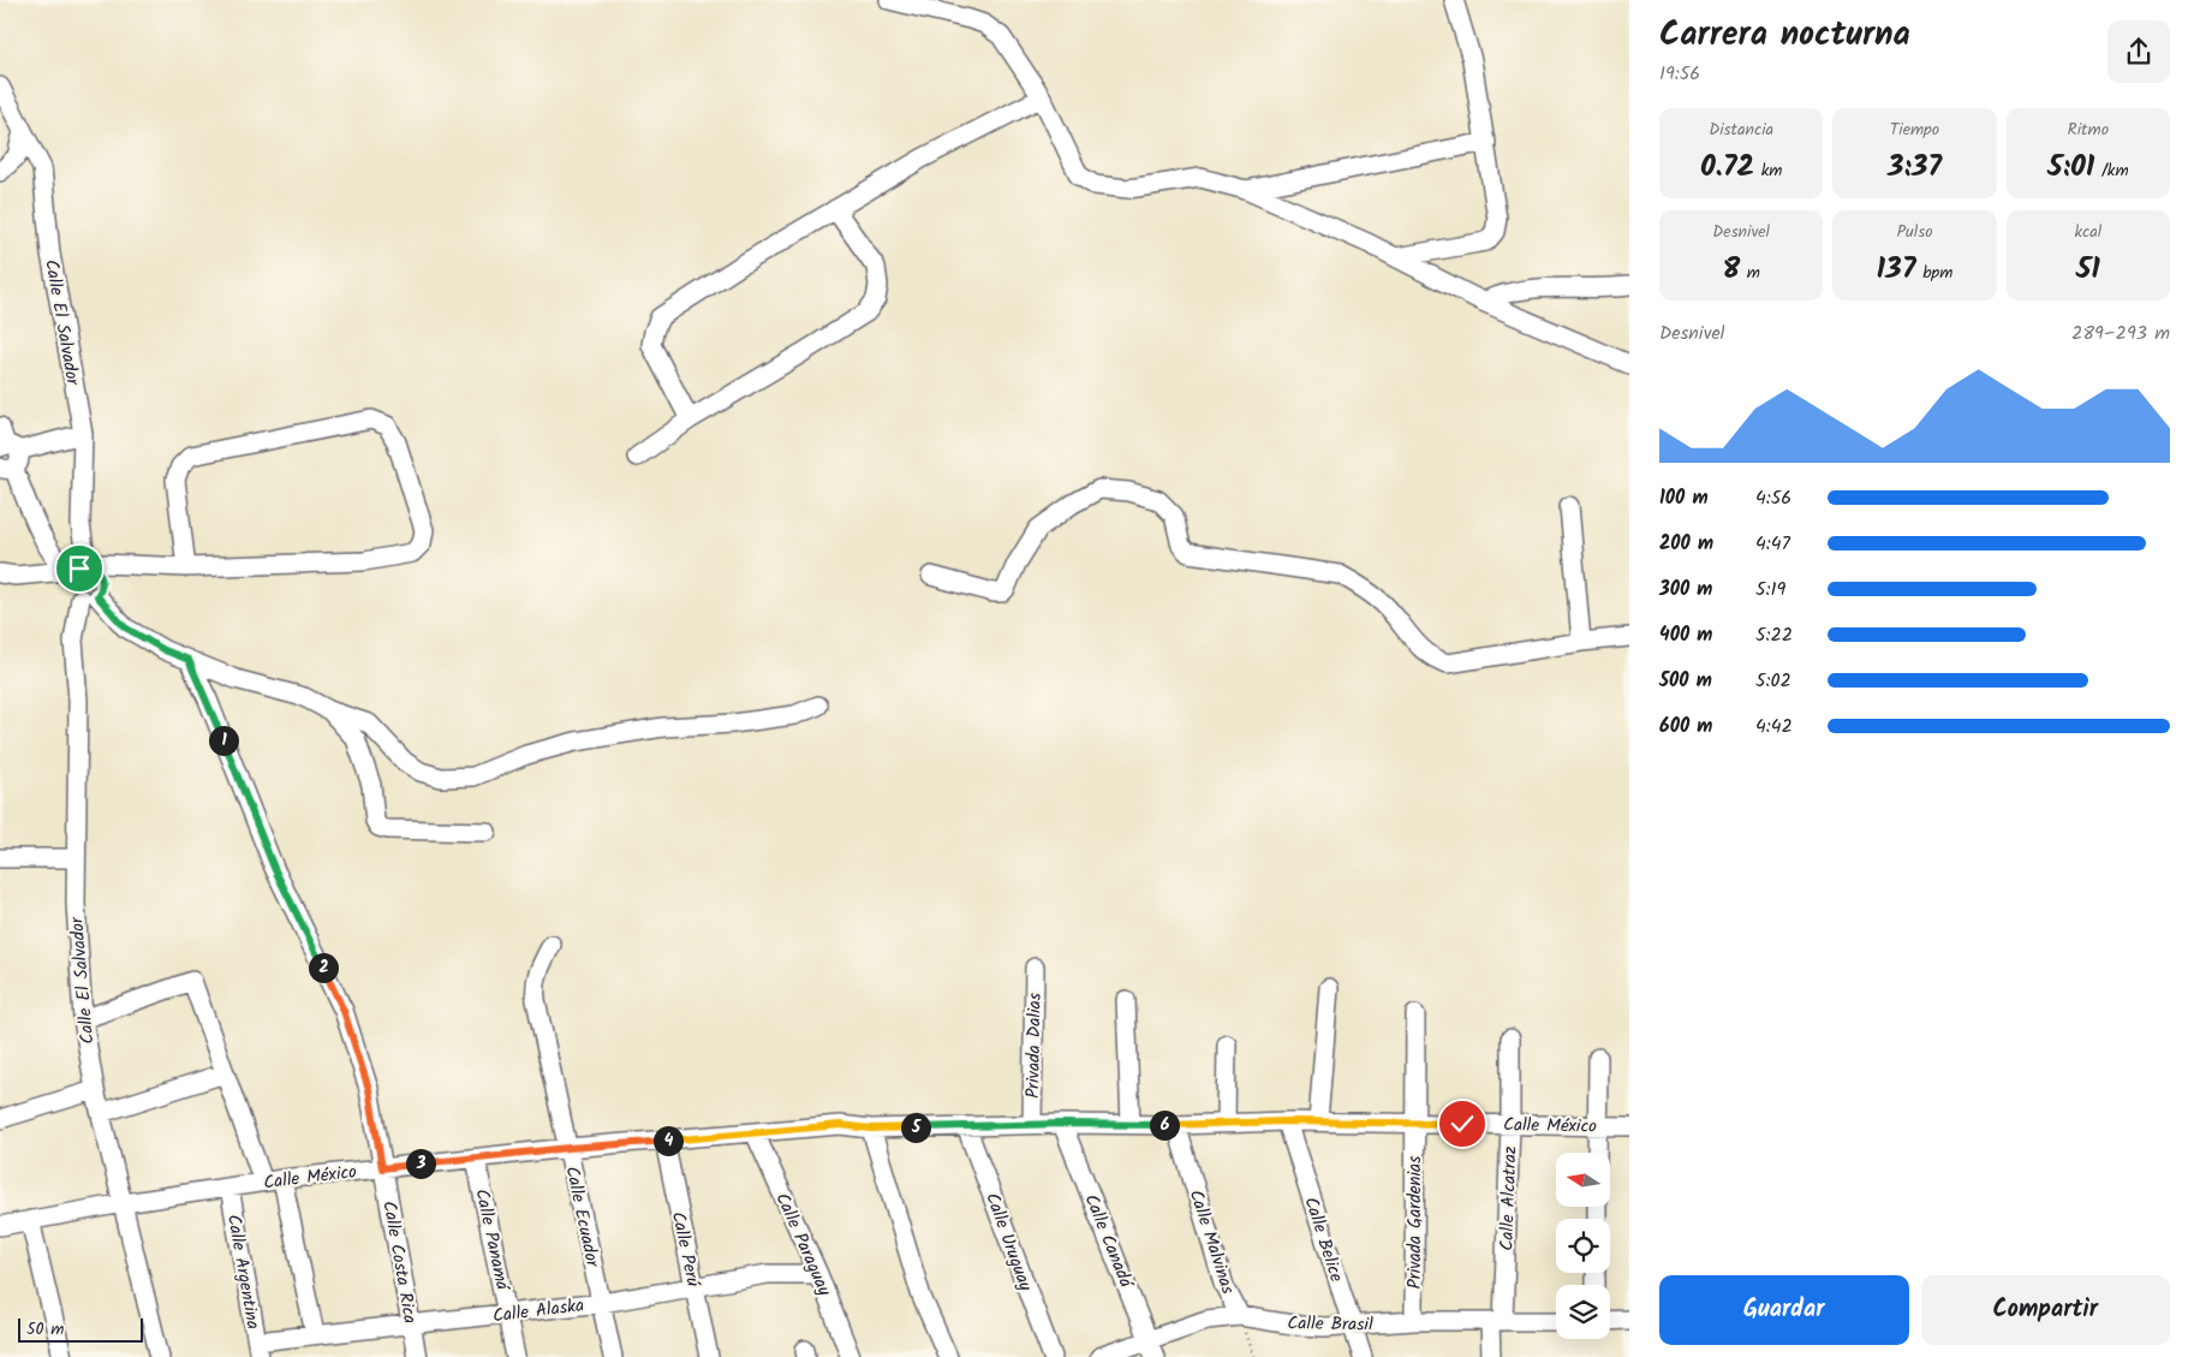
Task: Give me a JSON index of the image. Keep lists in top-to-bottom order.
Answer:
{
  "streets": {
    "street": [
      "Calle El Salvador",
      "Privada Dalias",
      "Calle México",
      "Calle Alcatraz",
      "Calle Ecuador",
      "Privada Gardenias",
      "Calle Panamá",
      "Calle Belice",
      "Calle Canadá",
      "Calle Uruguay",
      "Calle Malvinas",
      "Calle Paraguay",
      "Calle Perú",
      "Calle Costa Rica",
      "Calle Argentina",
      "Calle Alaska",
      "Calle Brasil"
    ]
  },
  "crossings": [
    ["Calle El Salvador", "Calle México"],
    ["Privada Dalias", "Calle México"],
    ["Calle México", "Calle Alcatraz"],
    ["Calle México", "Calle Ecuador"],
    ["Calle México", "Privada Gardenias"],
    ["Calle México", "Calle Panamá"],
    ["Calle México", "Calle Belice"],
    ["Calle México", "Calle Canadá"],
    ["Calle México", "Calle Uruguay"],
    ["Calle México", "Calle Malvinas"],
    ["Calle México", "Calle Paraguay"],
    ["Calle México", "Calle Perú"],
    ["Calle México", "Calle Costa Rica"],
    ["Calle México", "Calle Argentina"],
    ["Calle Alcatraz", "Calle Brasil"],
    ["Calle Ecuador", "Calle Alaska"],
    ["Privada Gardenias", "Calle Brasil"],
    ["Calle Panamá", "Calle Alaska"],
    ["Calle Belice", "Calle Brasil"],
    ["Calle Canadá", "Calle Brasil"],
    ["Calle Malvinas", "Calle Brasil"],
    ["Calle Paraguay", "Calle Alaska"],
    ["Calle Perú", "Calle Alaska"],
    ["Calle Costa Rica", "Calle Alaska"],
    ["Calle Argentina", "Calle Alaska"]
  ],
  "scale_bar": "50 m",
  "north": "left",
  "page": {
    "heading": ["Carrera nocturna", "19:56"],
    "stats": [
      ["Distancia", "0.72 km"],
      ["Tiempo", "3:37"],
      ["Ritmo", "5:01 /km"],
      ["Desnivel", "8 m"],
      ["Pulso", "137 bpm"],
      ["kcal", "51"]
    ],
    "chart": ["Desnivel", "289–293 m"],
    "list": [
      {
        "name": "100 m",
        "note": "4:56"
      },
      {
        "name": "200 m",
        "note": "4:47"
      },
      {
        "name": "300 m",
        "note": "5:19"
      },
      {
        "name": "400 m",
        "note": "5:22"
      },
      {
        "name": "500 m",
        "note": "5:02"
      },
      {
        "name": "600 m",
        "note": "4:42"
      }
    ],
    "pins": [
      "1",
      "2",
      "6",
      "5",
      "4",
      "3"
    ],
    "buttons": ["Guardar", "Compartir"],
    "scale": "50 m"
  }
}
